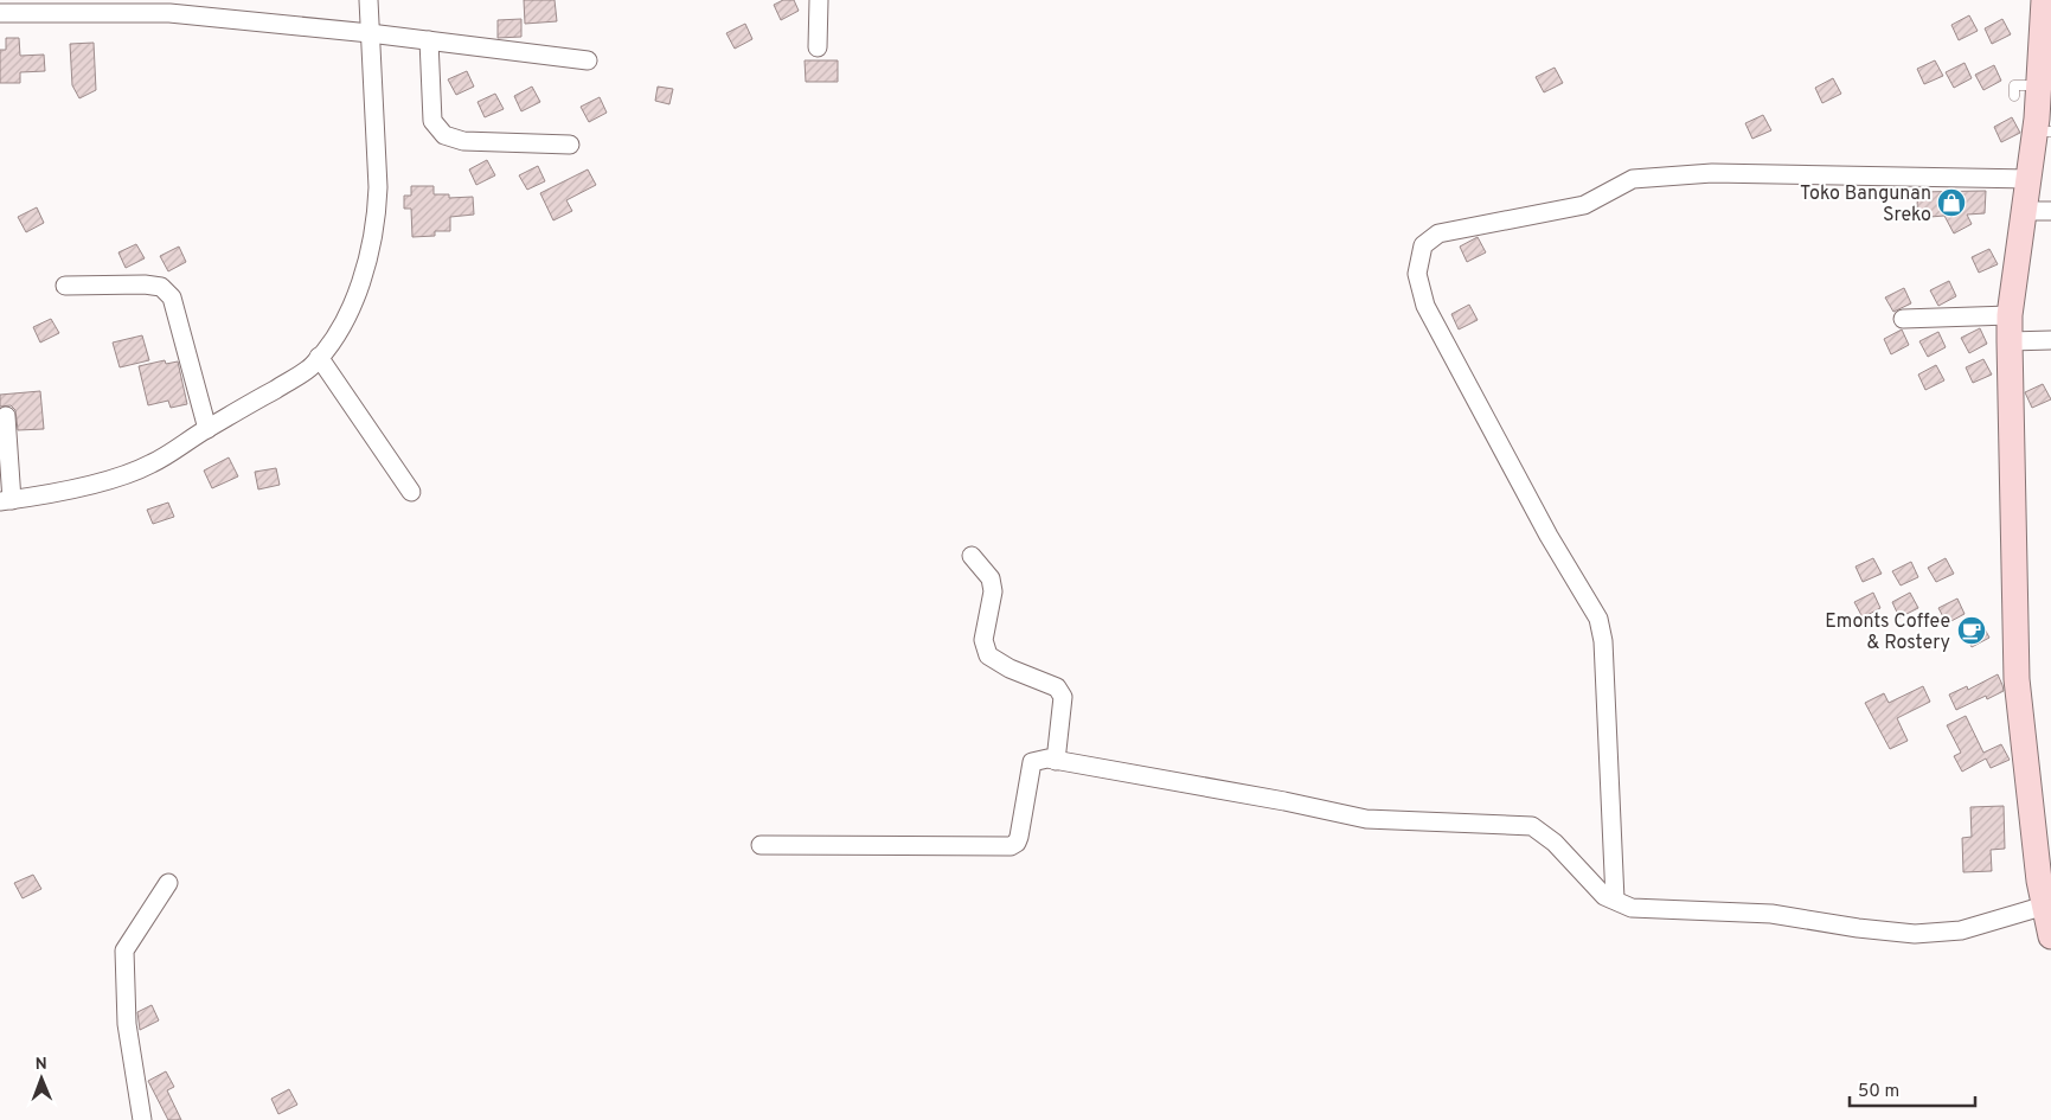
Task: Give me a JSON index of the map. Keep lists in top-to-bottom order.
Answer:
{
  "places": {
    "shop": ["Toko Bangunan Sreko"],
    "cafe": ["Emonts Coffee & Rostery"]
  },
  "scale_bar": "50 m",
  "north": "top"
}
